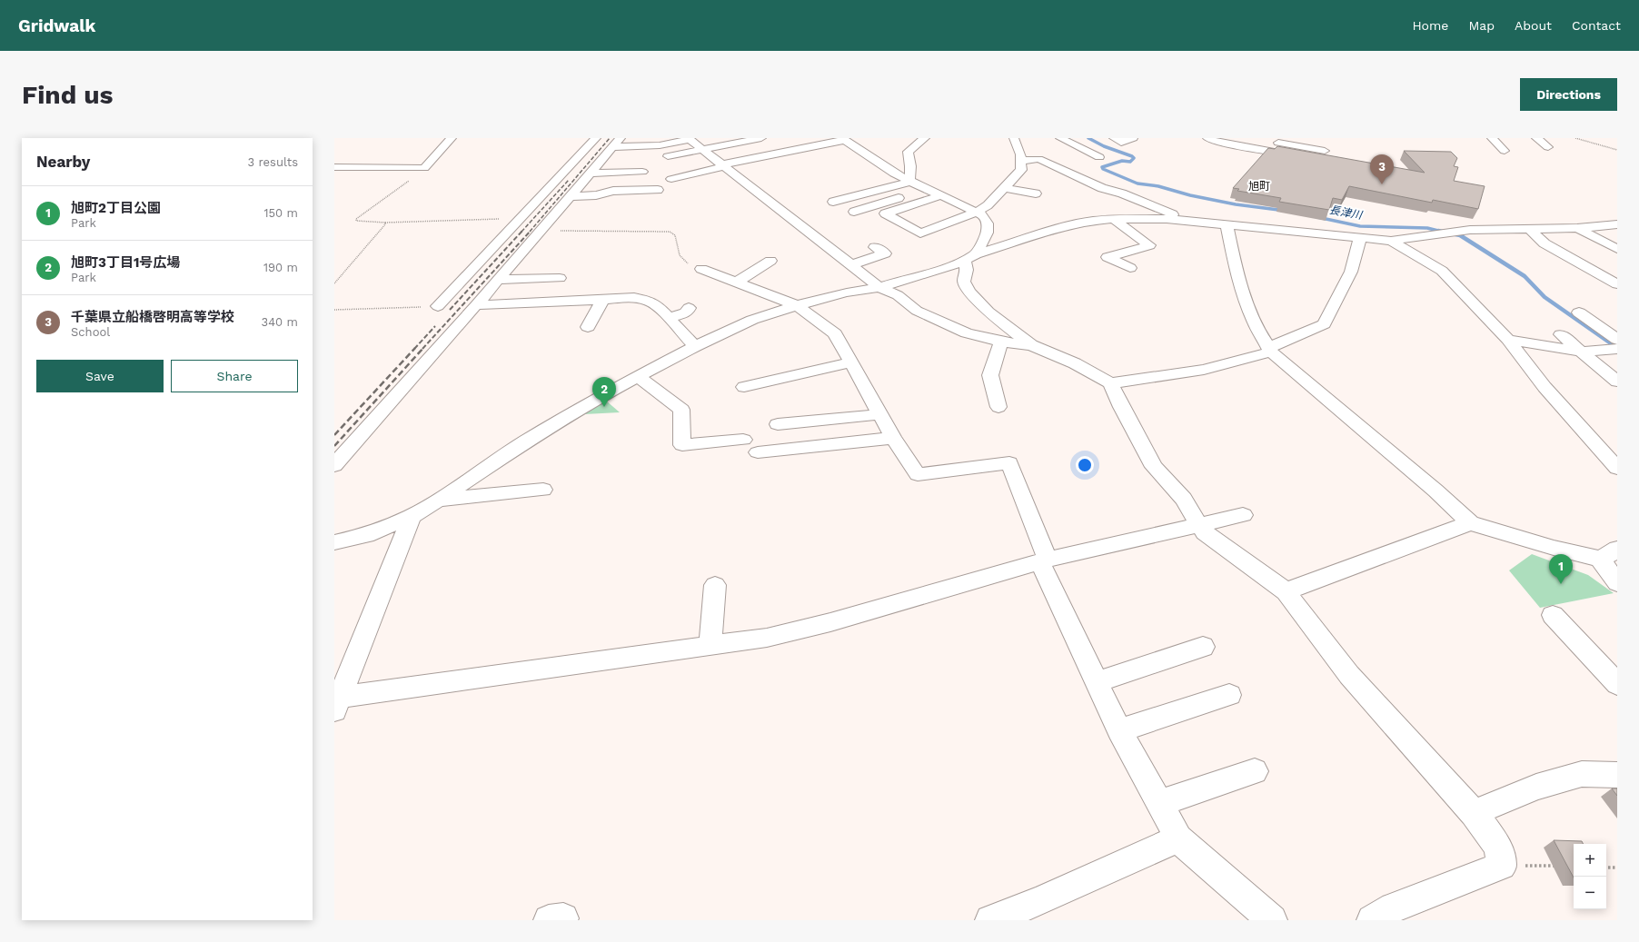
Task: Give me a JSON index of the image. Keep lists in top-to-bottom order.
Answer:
{
  "districts": ["旭町"],
  "water": ["長津川"],
  "page": {
    "header": "Gridwalk",
    "nav": [
      "Home",
      "Map",
      "About",
      "Contact"
    ],
    "buttons": [
      "Directions",
      ["Save", "Share"]
    ],
    "title": "Find us",
    "heading": ["Nearby", "3 results"],
    "pins": ["3", "2", "1"],
    "list": [
      {
        "mark": "1",
        "name": "旭町2丁目公園",
        "note": "Park",
        "value": "150 m"
      },
      {
        "mark": "2",
        "name": "旭町3丁目1号広場",
        "note": "Park",
        "value": "190 m"
      },
      {
        "mark": "3",
        "name": "千葉県立船橋啓明高等学校",
        "note": "School",
        "value": "340 m"
      }
    ],
    "map_buttons": ["+", "−"]
  }
}
